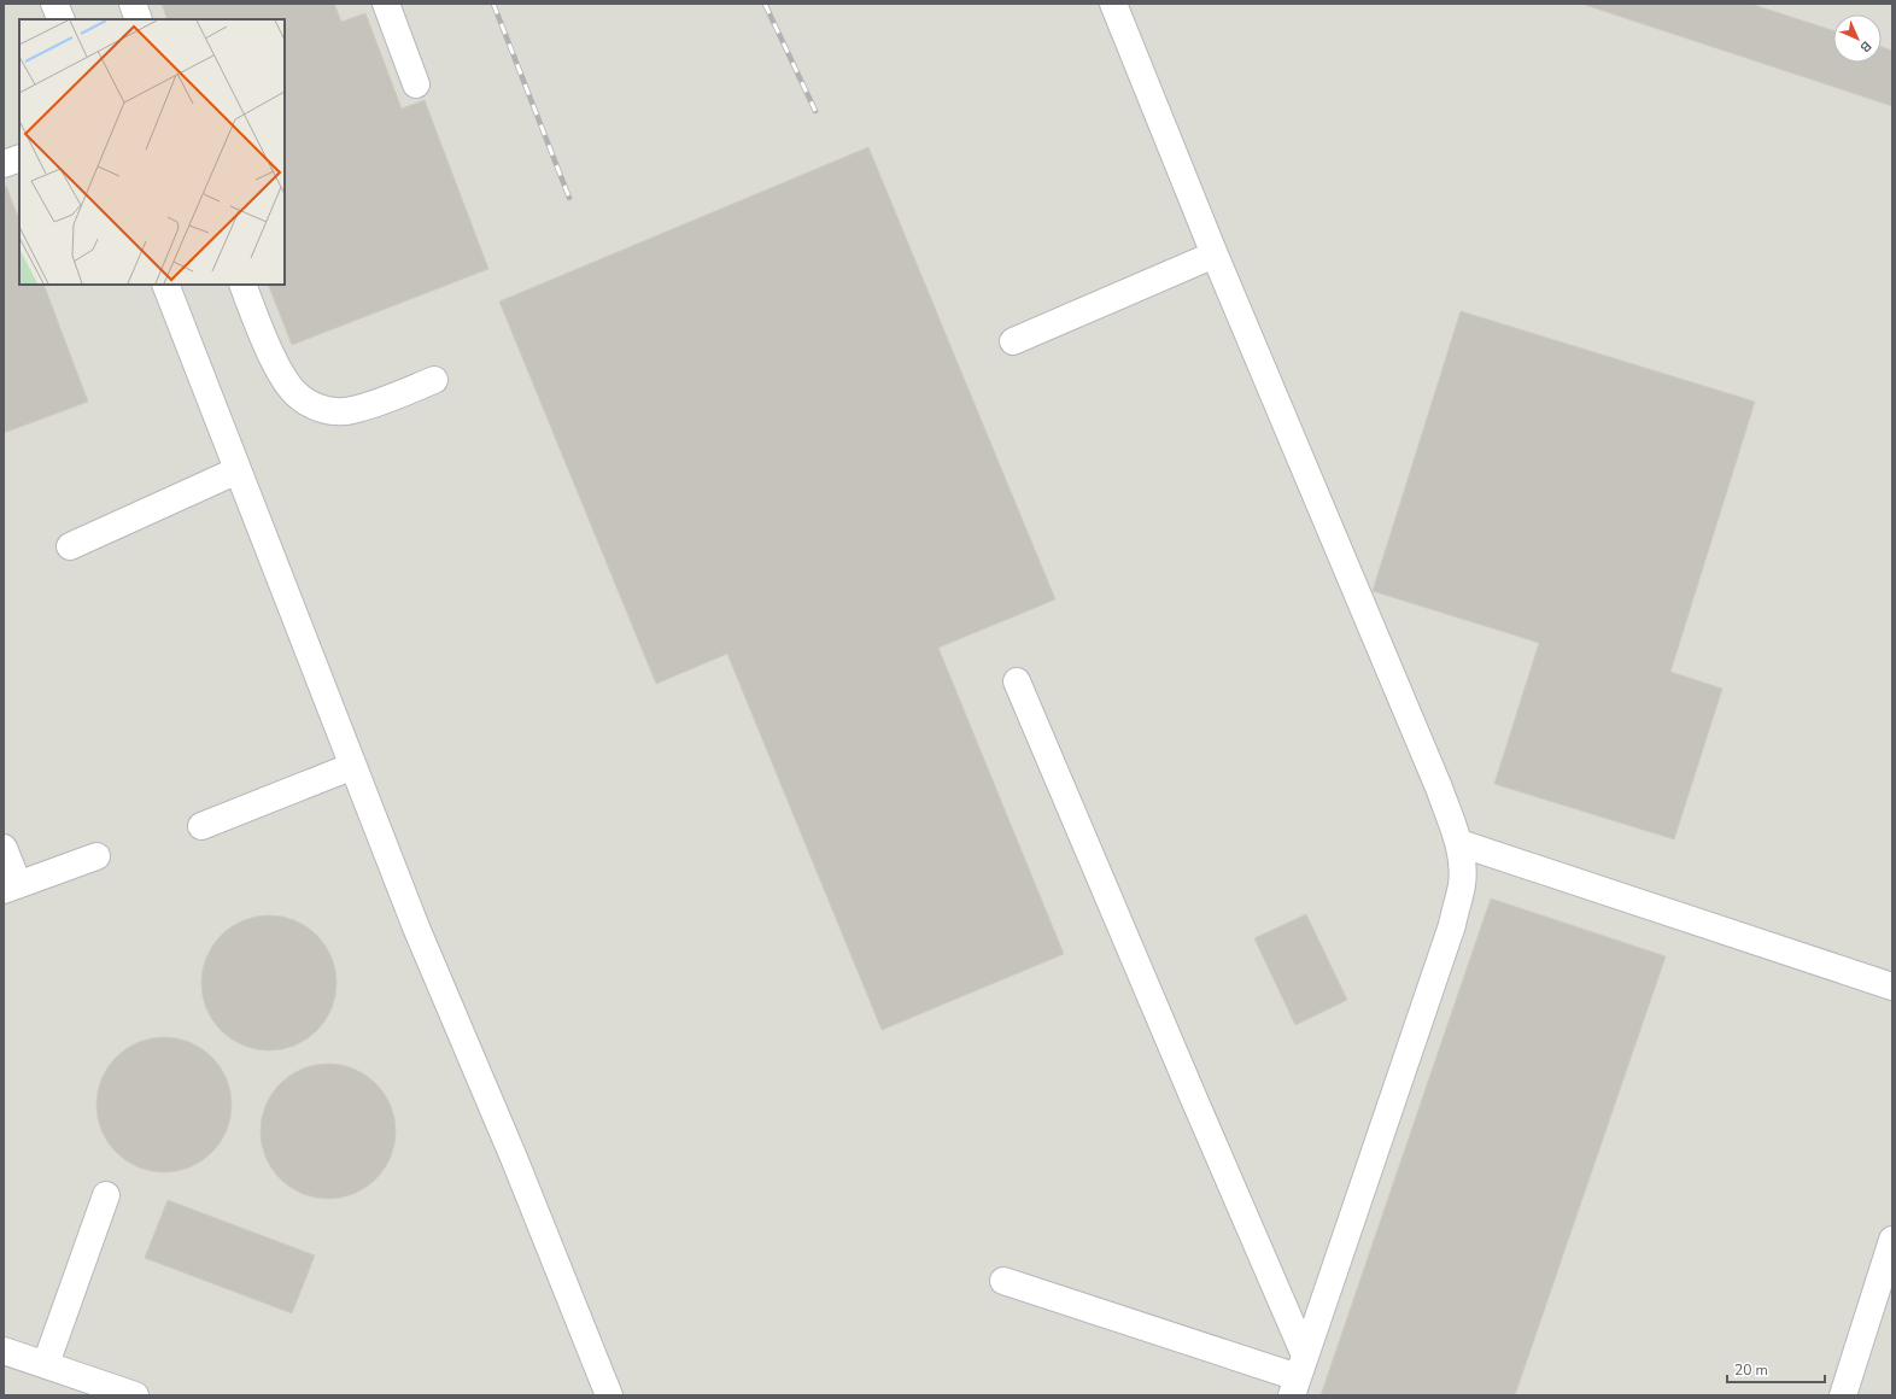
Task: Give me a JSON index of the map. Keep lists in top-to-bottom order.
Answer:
{
  "scale_bar": "20 m",
  "north": "bottom right"
}
